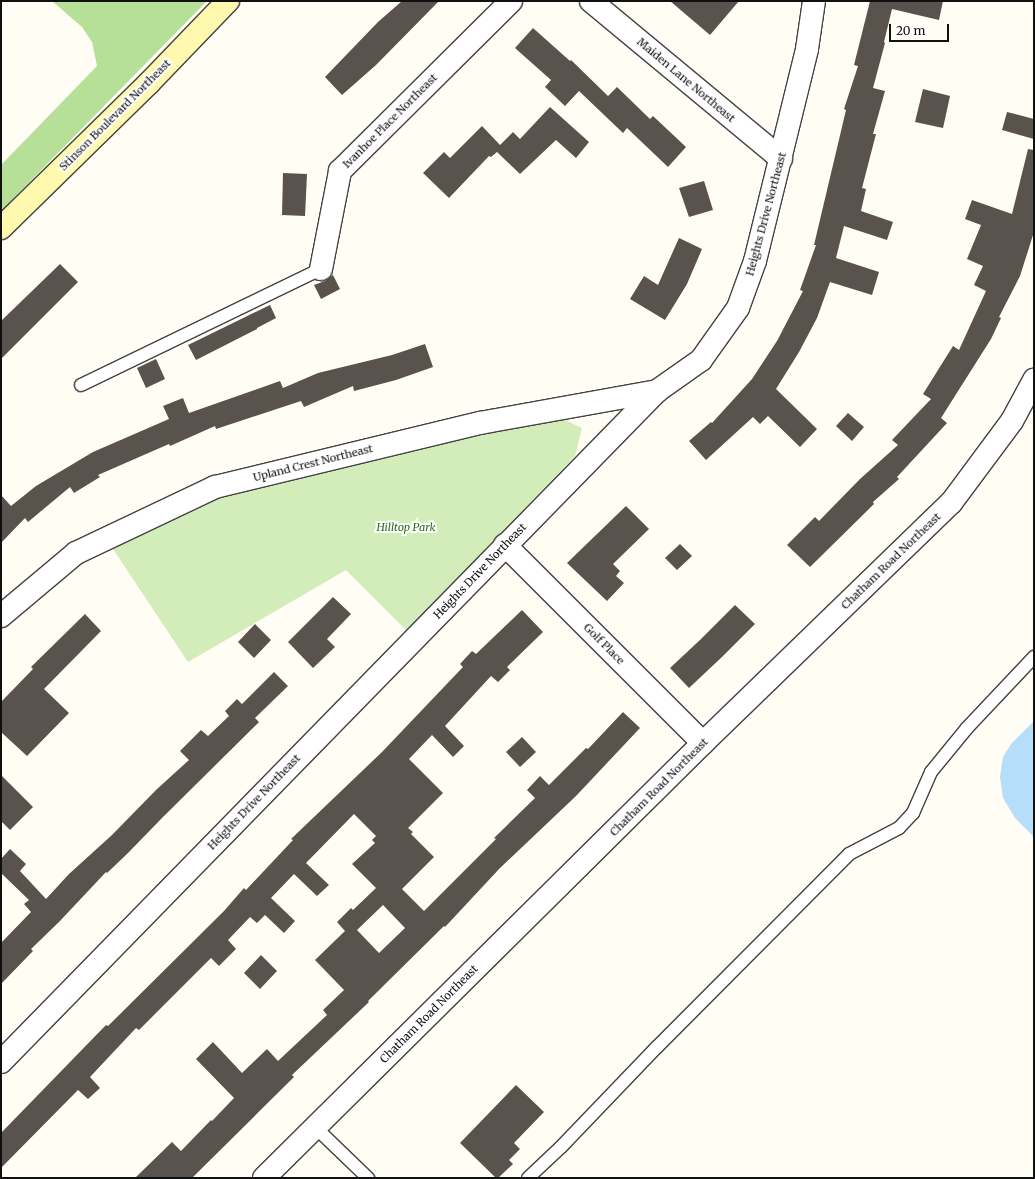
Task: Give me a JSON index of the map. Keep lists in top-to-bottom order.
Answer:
{
  "streets": {
    "street": [
      "Maiden Lane Northeast",
      "Stinson Boulevard Northeast",
      "Ivanhoe Place Northeast",
      "Heights Drive Northeast",
      "Upland Crest Northeast",
      "Chatham Road Northeast",
      "Golf Place"
    ]
  },
  "crossings": [
    ["Maiden Lane Northeast", "Heights Drive Northeast"],
    ["Heights Drive Northeast", "Upland Crest Northeast"],
    ["Heights Drive Northeast", "Golf Place"],
    ["Chatham Road Northeast", "Golf Place"]
  ],
  "parks": ["Hilltop Park"],
  "scale_bar": "20 m"
}
